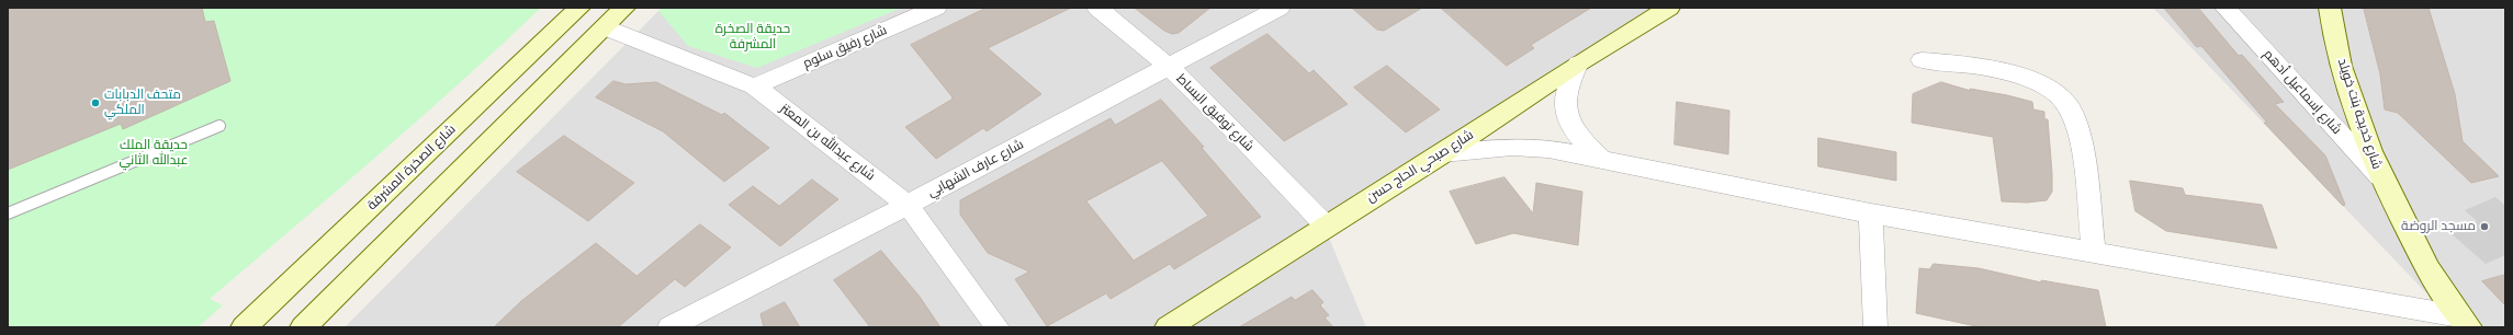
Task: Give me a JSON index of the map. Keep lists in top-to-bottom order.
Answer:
{
  "streets": {
    "street": [
      "شارع رفيق سلوم",
      "شارع إسماعيل أدهم",
      "شارع توفيق البساط",
      "شارع خديجة بنت خويلد",
      "شارع عبدالله بن المعتز",
      "شارع صبحي الحاج حسن",
      "شارع الصخرة المشرفة",
      "شارع عارف الشهابي"
    ]
  },
  "crossings": [
    ["شارع رفيق سلوم", "شارع عبدالله بن المعتز"],
    ["شارع إسماعيل أدهم", "شارع خديجة بنت خويلد"],
    ["شارع توفيق البساط", "شارع صبحي الحاج حسن"],
    ["شارع توفيق البساط", "شارع عارف الشهابي"],
    ["شارع عبدالله بن المعتز", "شارع عارف الشهابي"]
  ],
  "parks": ["حديقة الصخرة المشرفة", "حديقة الملك عبدالله الثاني"],
  "places": ["متحف الدبابات الملكي", "مسجد الروضة"]
}
